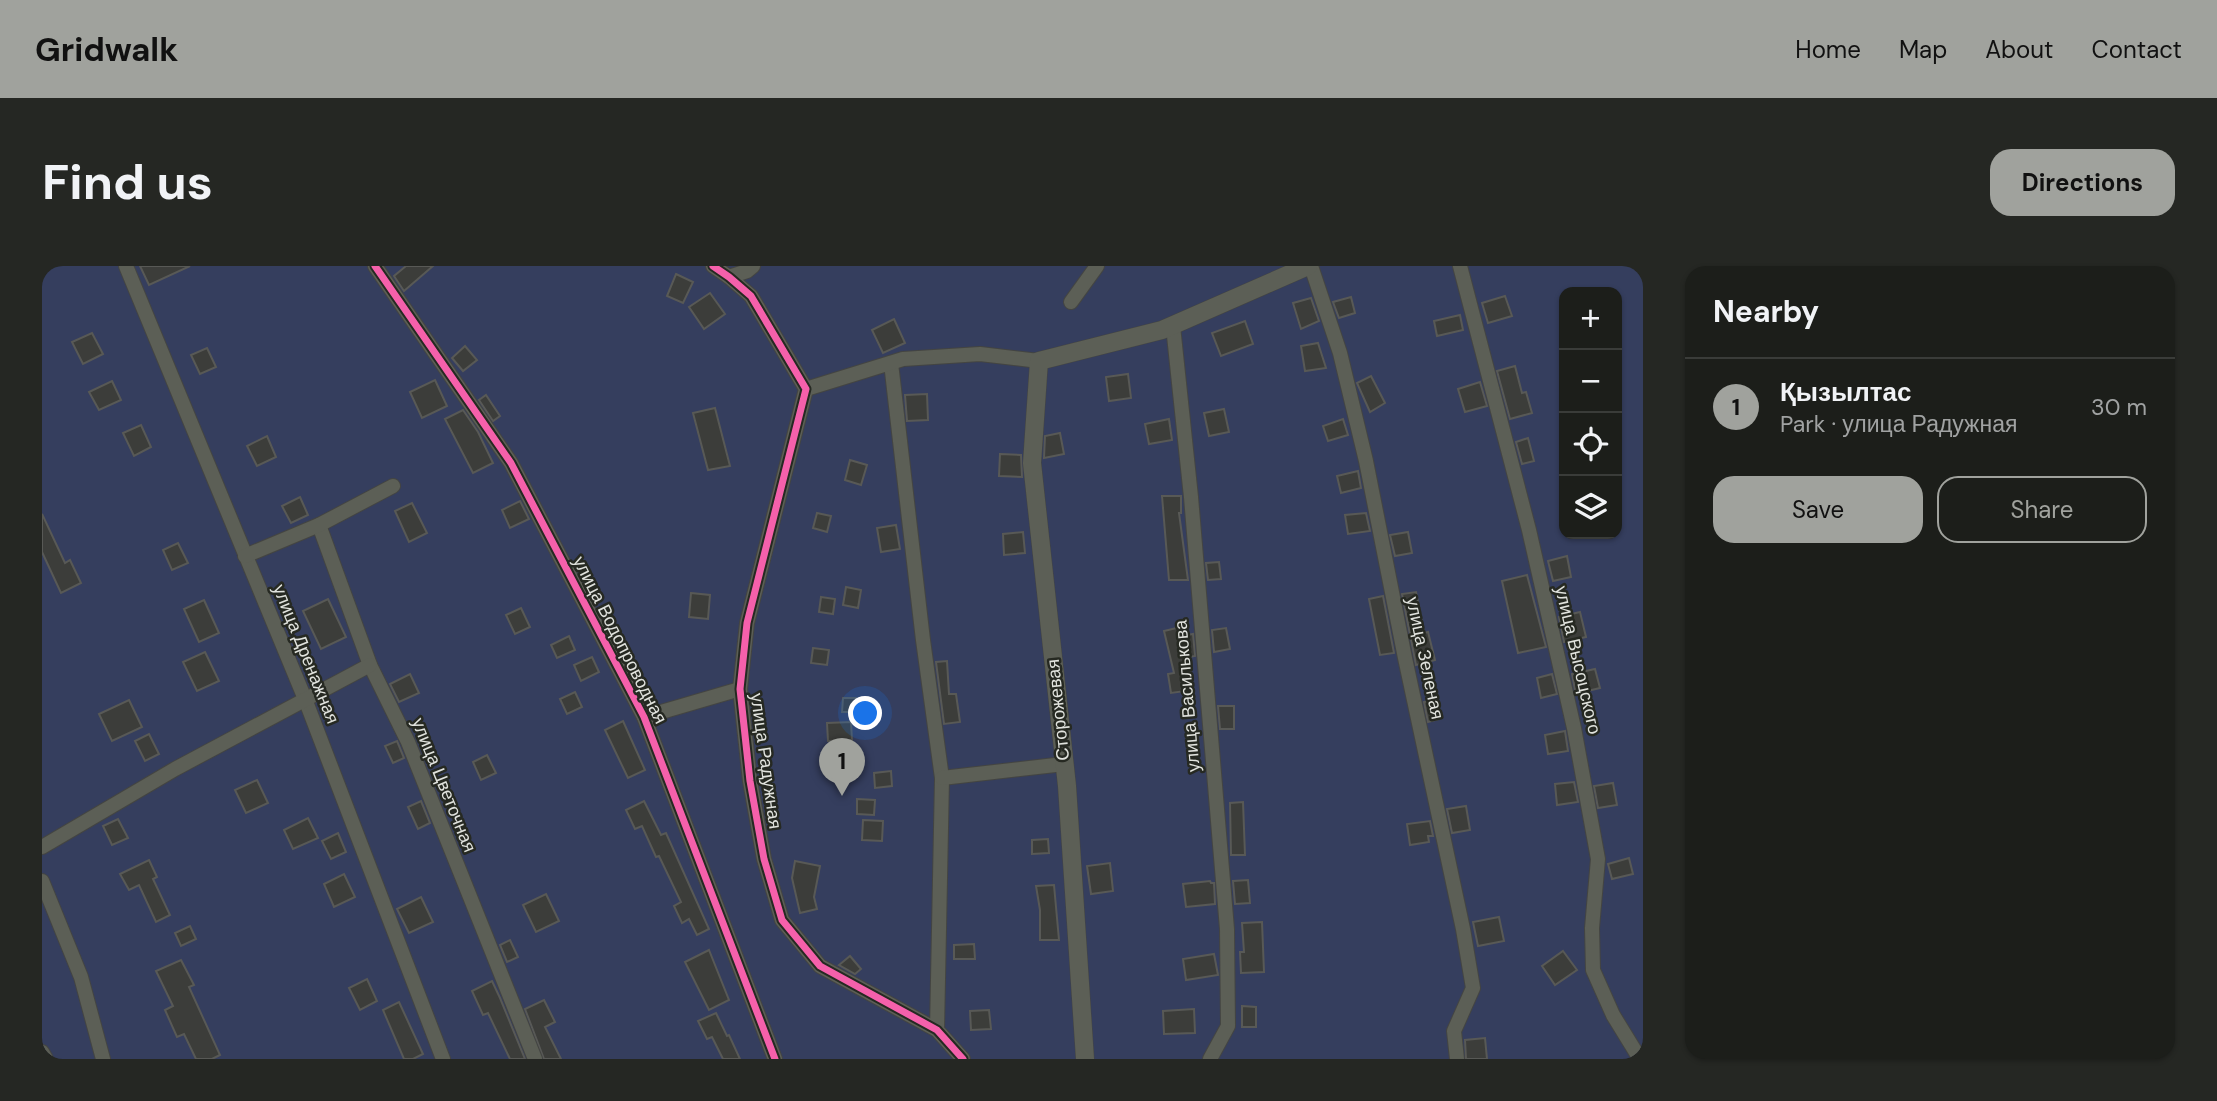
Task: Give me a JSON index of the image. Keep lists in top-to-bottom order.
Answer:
{
  "streets": {
    "street": [
      "улица Водопроводная",
      "улица Дренажная",
      "улица Зеленая",
      "улица Высоцского",
      "улица Василькова",
      "Сторожевая",
      "улица Радужная",
      "улица Цветочная"
    ]
  },
  "page": {
    "header": "Gridwalk",
    "nav": [
      "Home",
      "Map",
      "About",
      "Contact"
    ],
    "buttons": [
      "Directions",
      ["Save", "Share"]
    ],
    "title": "Find us",
    "heading": "Nearby",
    "map_buttons": ["+", "−"],
    "list": [
      {
        "mark": "1",
        "name": "Қызылтас",
        "note": "Park · улица Радужная",
        "value": "30 m"
      }
    ],
    "pins": "1"
  }
}
